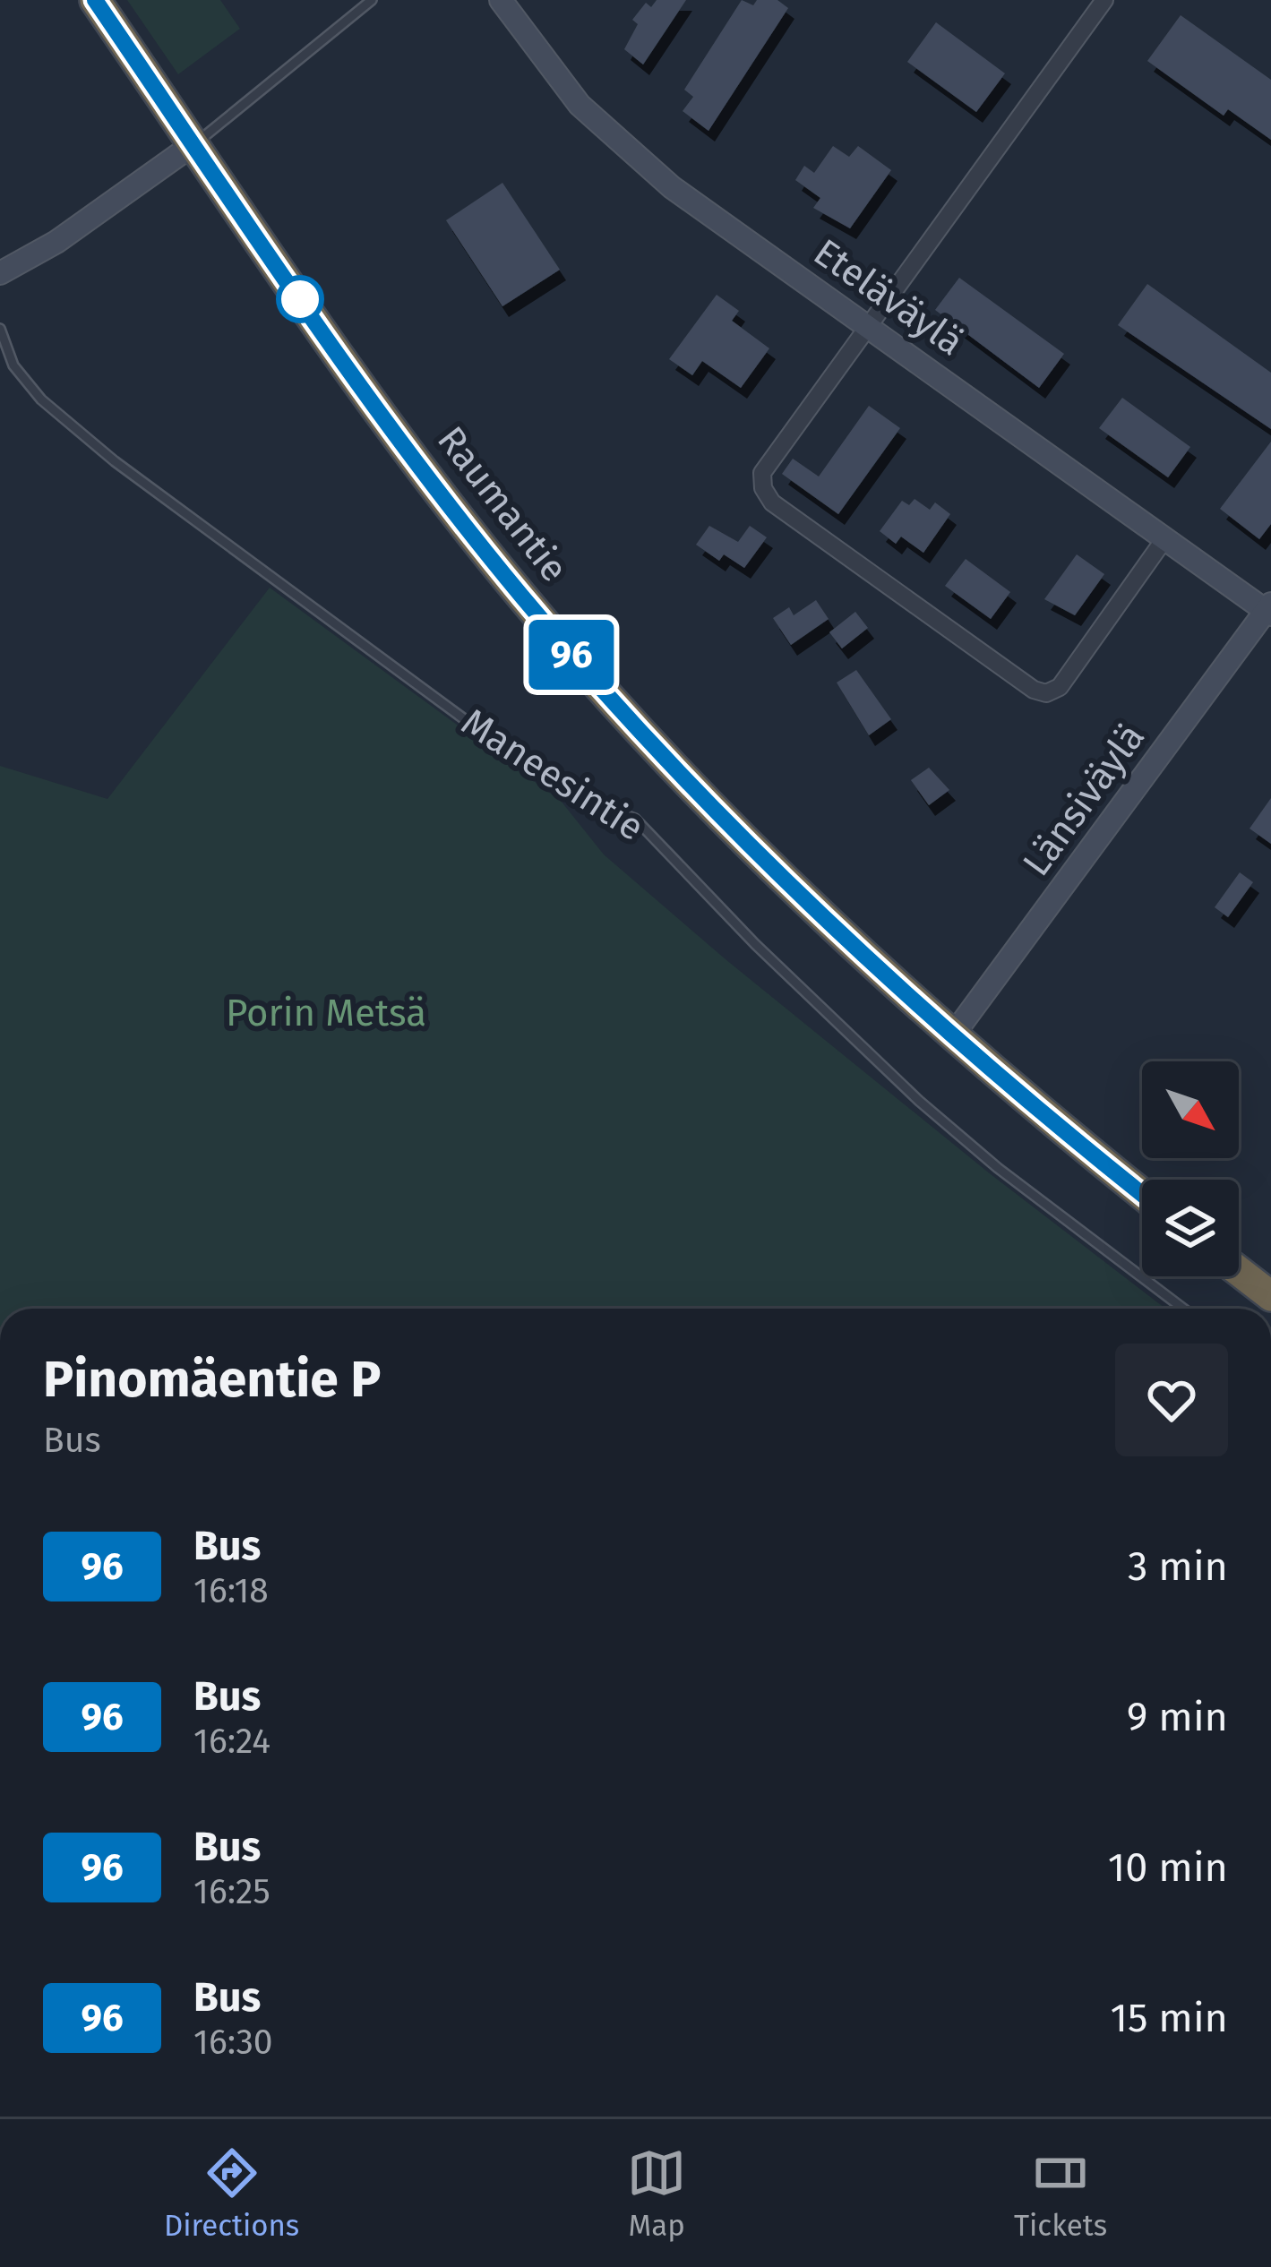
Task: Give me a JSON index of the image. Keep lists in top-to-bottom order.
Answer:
{
  "streets": {
    "highway": ["Raumantie"],
    "street": ["Eteläväylä", "Länsiväylä"],
    "lane": ["Maneesintie"]
  },
  "crossings": [
    ["Eteläväylä", "Länsiväylä"],
    ["Raumantie", "Länsiväylä"]
  ],
  "parks": ["Porin Metsä"],
  "lines": ["bus line 96"],
  "north": "bottom right",
  "page": {
    "on_map": "96",
    "heading": ["Pinomäentie P", "Bus"],
    "list": [
      {
        "mark": "96",
        "name": "Bus",
        "note": "16:18",
        "value": "3 min"
      },
      {
        "mark": "96",
        "name": "Bus",
        "note": "16:24",
        "value": "9 min"
      },
      {
        "mark": "96",
        "name": "Bus",
        "note": "16:25",
        "value": "10 min"
      },
      {
        "mark": "96",
        "name": "Bus",
        "note": "16:30",
        "value": "15 min"
      }
    ],
    "tabs": ["Directions", "Map", "Tickets"]
  }
}
